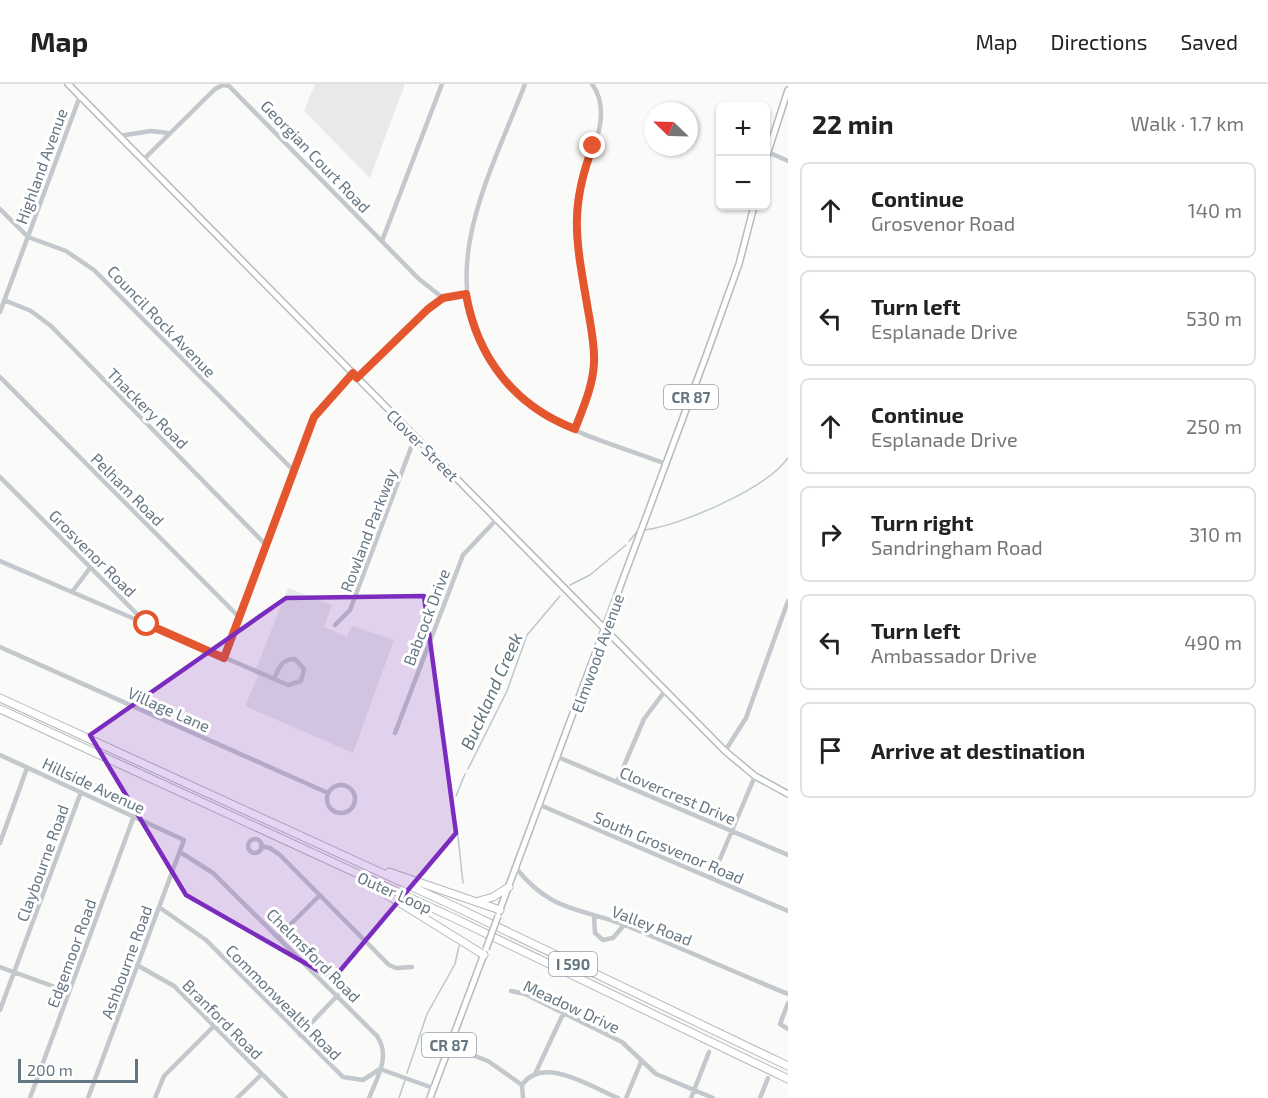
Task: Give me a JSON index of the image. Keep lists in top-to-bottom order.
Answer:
{
  "streets": {
    "highway": ["Outer Loop", "I 590"],
    "main road": ["CR 87", "Clover Street", "Elmwood Avenue"],
    "street": [
      "Georgian Court Road",
      "Highland Avenue",
      "Council Rock Avenue",
      "Thackery Road",
      "Pelham Road",
      "Rowland Parkway",
      "Grosvenor Road",
      "Babcock Drive",
      "Village Lane",
      "Hillside Avenue",
      "Clovercrest Drive",
      "South Grosvenor Road",
      "Claybourne Road",
      "Valley Road",
      "Edgemoor Road",
      "Chelmsford Road",
      "Ashbourne Road",
      "Commonwealth Road",
      "Meadow Drive",
      "Branford Road"
    ]
  },
  "crossings": [
    ["Georgian Court Road", "Clover Street"],
    ["Highland Avenue", "Council Rock Avenue"],
    ["Highland Avenue", "Thackery Road"],
    ["Highland Avenue", "Clover Street"],
    ["Clover Street", "Rowland Parkway"],
    ["Clover Street", "Babcock Drive"],
    ["Clover Street", "Elmwood Avenue"],
    ["Elmwood Avenue", "Clovercrest Drive"],
    ["Elmwood Avenue", "South Grosvenor Road"],
    ["Elmwood Avenue", "Valley Road"],
    ["Hillside Avenue", "Claybourne Road"],
    ["Hillside Avenue", "Edgemoor Road"],
    ["Hillside Avenue", "Ashbourne Road"],
    ["Chelmsford Road", "Ashbourne Road"],
    ["Chelmsford Road", "Commonwealth Road"],
    ["Ashbourne Road", "Commonwealth Road"],
    ["Ashbourne Road", "Branford Road"]
  ],
  "water": ["Buckland Creek"],
  "scale_bar": "200 m",
  "north": "top left",
  "page": {
    "header": "Map",
    "nav": ["Map", "Directions", "Saved"],
    "heading": ["22 min", "Walk · 1.7 km"],
    "map_buttons": ["+", "−"],
    "list": [
      ["Continue", "Grosvenor Road", "140 m"],
      ["Turn left", "Esplanade Drive", "530 m"],
      ["Continue", "Esplanade Drive", "250 m"],
      ["Turn right", "Sandringham Road", "310 m"],
      ["Turn left", "Ambassador Drive", "490 m"],
      "Arrive at destination"
    ],
    "scale": "200 m"
  }
}
